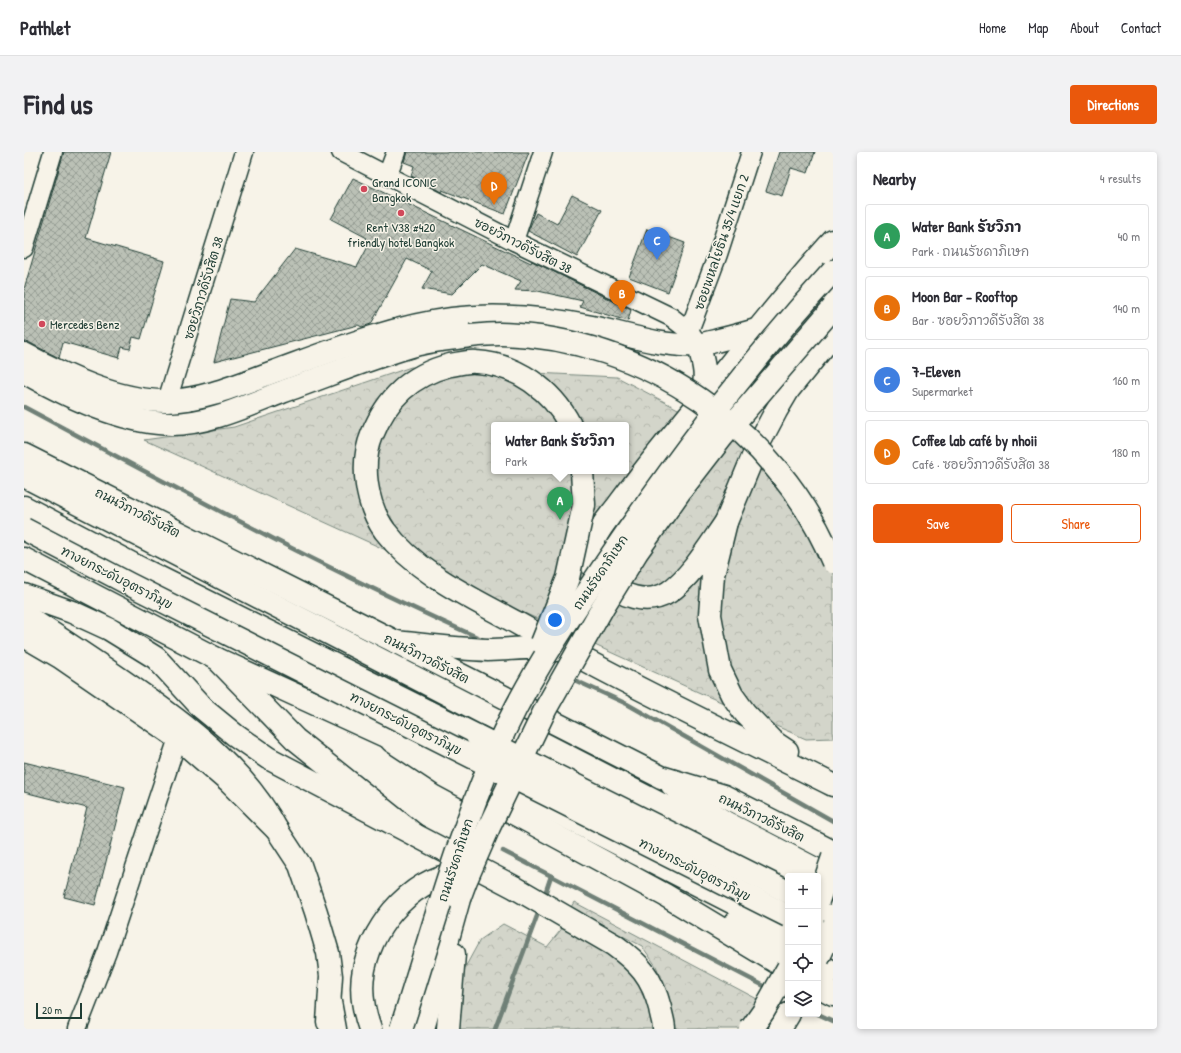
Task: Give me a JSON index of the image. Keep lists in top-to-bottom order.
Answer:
{
  "streets": {
    "main road": ["ถนนวิภาวดีรังสิต", "ถนนรัชดาภิเษก", "ทางยกระดับอุตราภิมุข"],
    "street": ["ซอยพหลโยธิน 35/4 แยก 2", "ซอยวิภาวดีรังสิต 38"]
  },
  "crossings": [
    ["ซอยพหลโยธิน 35/4 แยก 2", "ซอยวิภาวดีรังสิต 38"]
  ],
  "places": ["Grand ICONIC Bangkok", "Rent V38 #420 friendly hotel Bangkok", "Mercedes Benz"],
  "scale_bar": "20 m",
  "page": {
    "header": "Pathlet",
    "nav": [
      "Home",
      "Map",
      "About",
      "Contact"
    ],
    "title": "Find us",
    "buttons": [
      "Directions",
      ["Save", "Share"]
    ],
    "heading": ["Nearby", "4 results"],
    "pins": [
      "D",
      "C",
      "B",
      "A"
    ],
    "list": [
      {
        "mark": "A",
        "name": "Water Bank รัชวิภา",
        "note": "Park · ถนนรัชดาภิเษก",
        "value": "40 m"
      },
      {
        "mark": "B",
        "name": "Moon Bar - Rooftop",
        "note": "Bar · ซอยวิภาวดีรังสิต 38",
        "value": "140 m"
      },
      {
        "mark": "C",
        "name": "7-Eleven",
        "note": "Supermarket",
        "value": "160 m"
      },
      {
        "mark": "D",
        "name": "Coffee lab café by nhoii",
        "note": "Café · ซอยวิภาวดีรังสิต 38",
        "value": "180 m"
      }
    ],
    "popup": ["Water Bank รัชวิภา", "Park"],
    "map_buttons": ["+", "−"],
    "scale": "20 m"
  }
}
